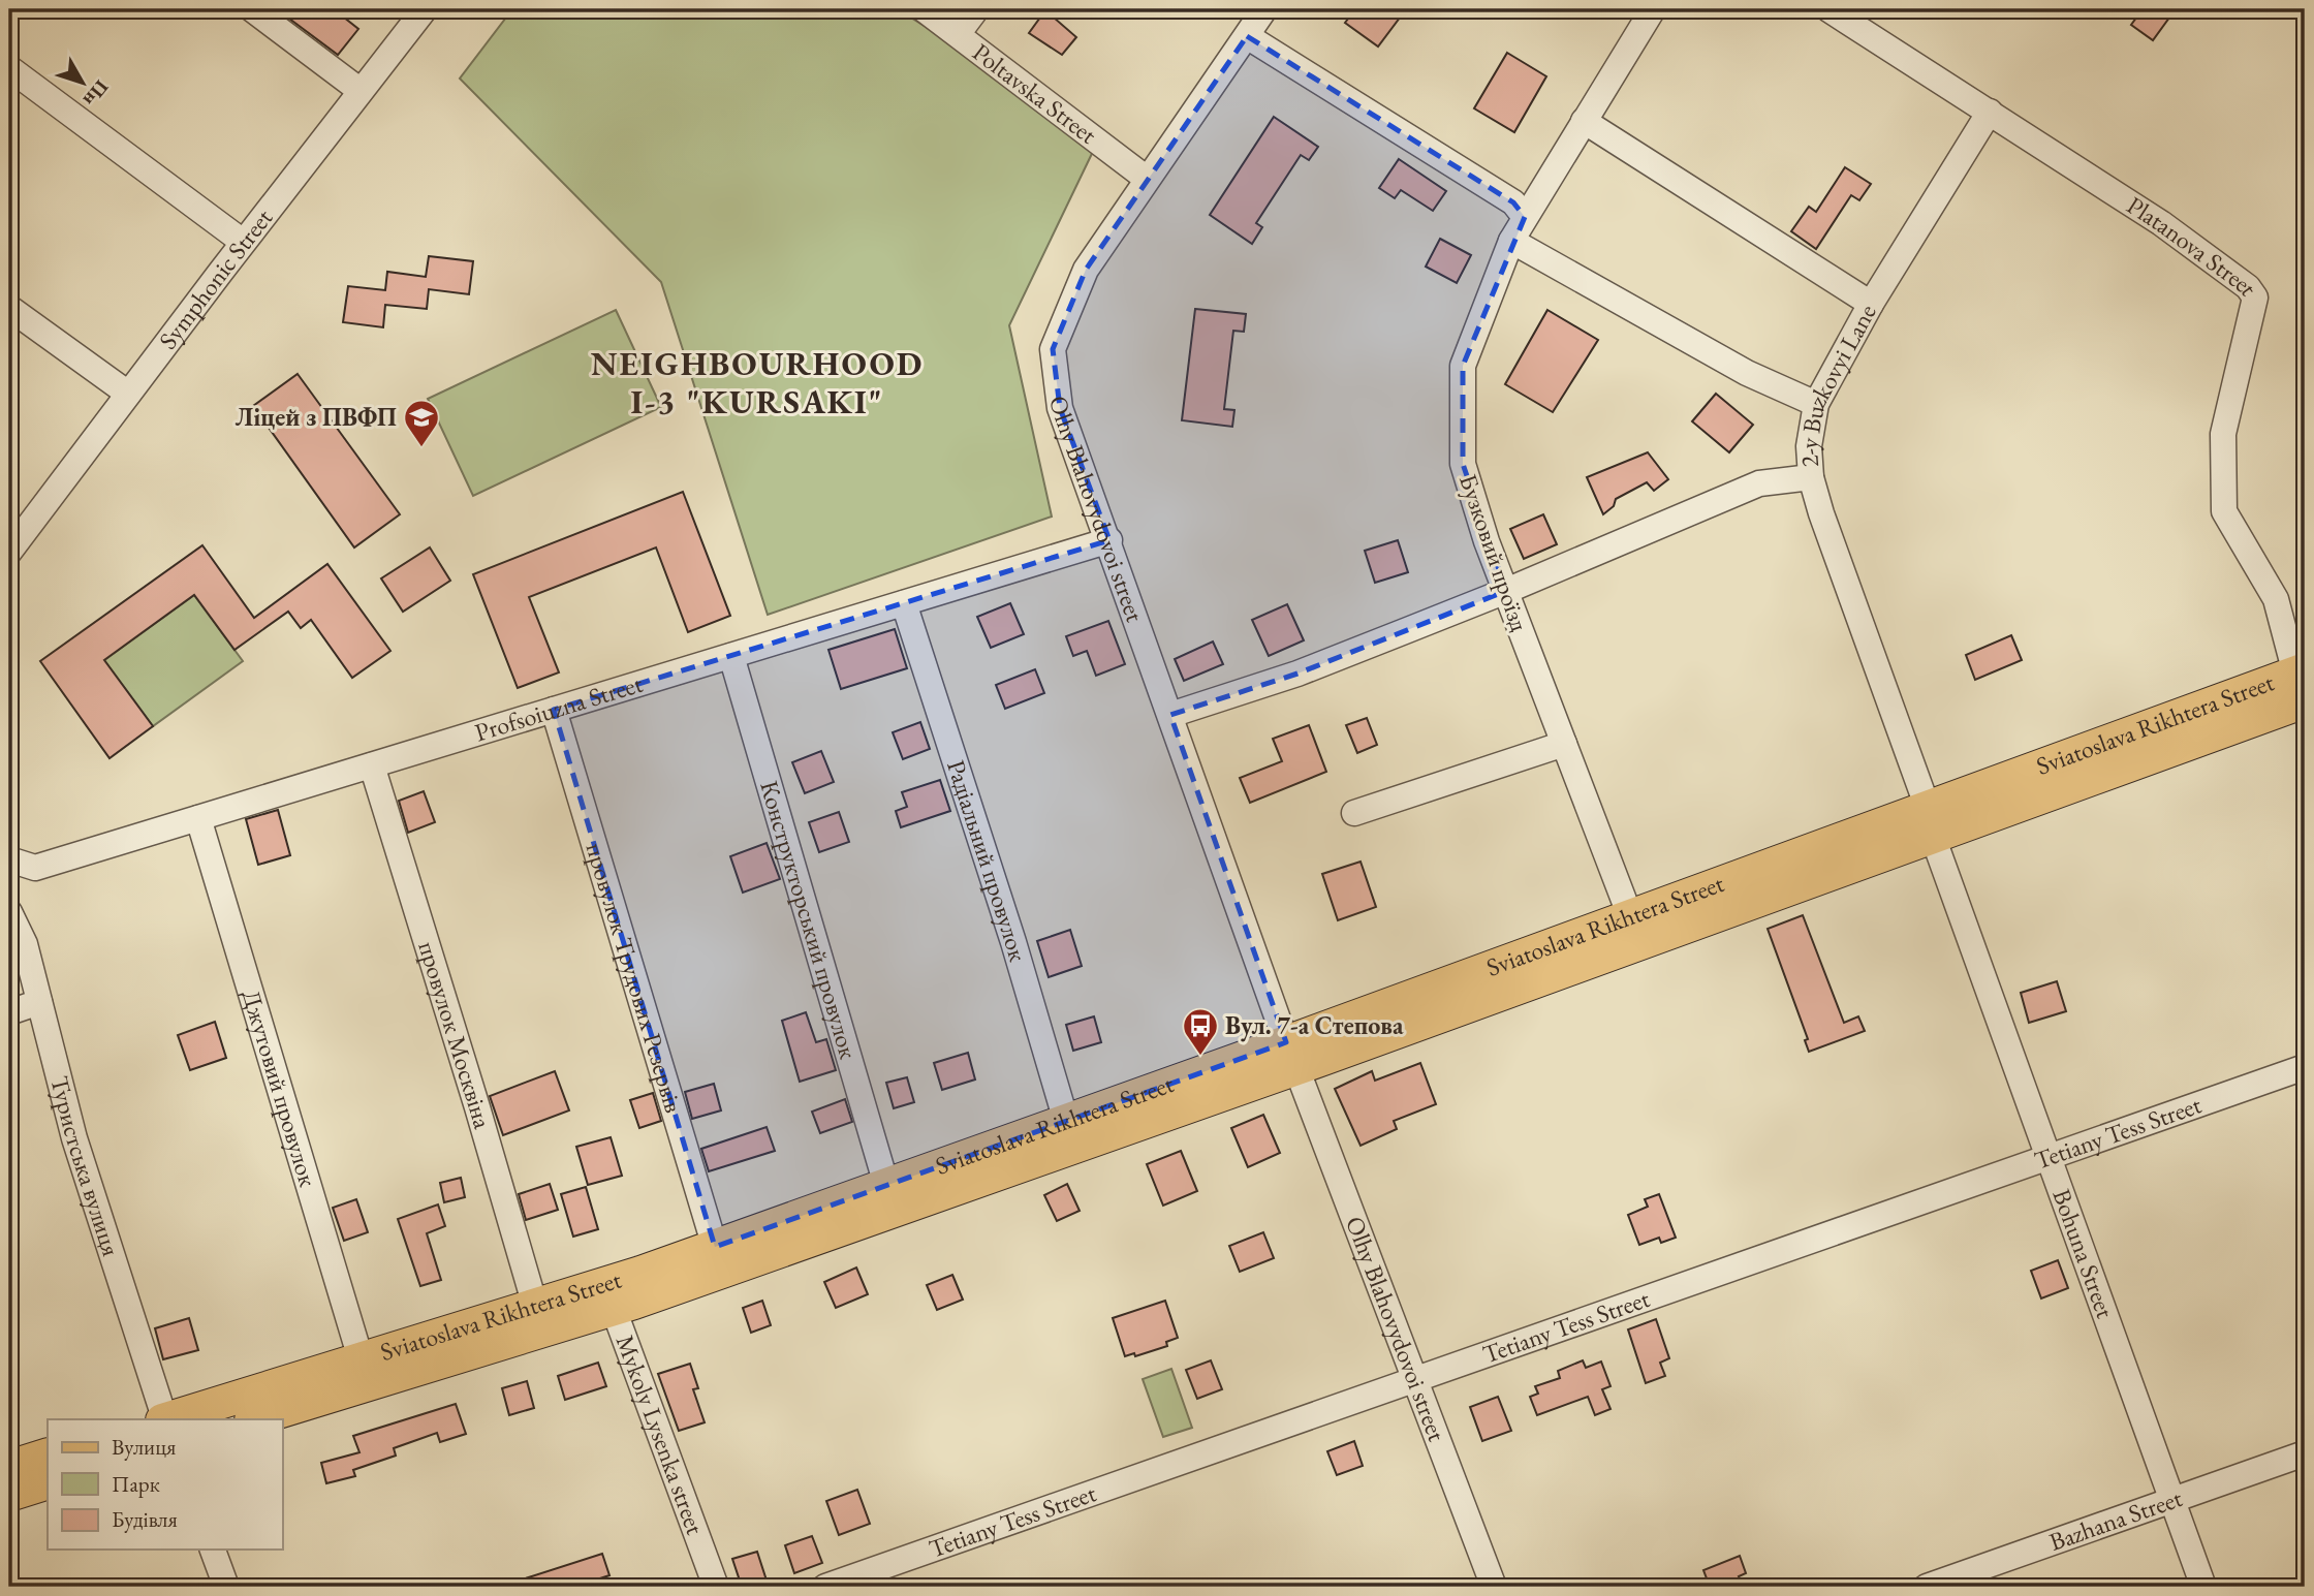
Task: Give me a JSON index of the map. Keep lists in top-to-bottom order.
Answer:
{
  "streets": {
    "main road": ["Sviatoslava Rikhtera Street"],
    "street": [
      "Poltavska Street",
      "Platanova Street",
      "Symphonic Street",
      "2-y Buzkovyi Lane",
      "Olhy Blahovydovoi street",
      "Бузковий проїзд",
      "Profsoiuzna Street",
      "Радіальний провулок",
      "Конструкторський провулок",
      "провулок Трудових Резервів",
      "провулок Москвіна",
      "Джутовий провулок",
      "Tetiany Tess Street",
      "Туристська вулиця",
      "Bohuna Street",
      "Mykoly Lysenka street",
      "Bazhana Street"
    ]
  },
  "crossings": [
    ["Poltavska Street", "Olhy Blahovydovoi street"],
    ["Platanova Street", "2-y Buzkovyi Lane"],
    ["Platanova Street", "Sviatoslava Rikhtera Street"],
    ["2-y Buzkovyi Lane", "Sviatoslava Rikhtera Street"],
    ["2-y Buzkovyi Lane", "Bohuna Street"],
    ["Olhy Blahovydovoi street", "Profsoiuzna Street"],
    ["Olhy Blahovydovoi street", "Sviatoslava Rikhtera Street"],
    ["Olhy Blahovydovoi street", "Tetiany Tess Street"],
    ["Бузковий проїзд", "Sviatoslava Rikhtera Street"],
    ["Profsoiuzna Street", "Радіальний провулок"],
    ["Profsoiuzna Street", "Конструкторський провулок"],
    ["Profsoiuzna Street", "провулок Трудових Резервів"],
    ["Profsoiuzna Street", "провулок Москвіна"],
    ["Profsoiuzna Street", "Джутовий провулок"],
    ["Sviatoslava Rikhtera Street", "Радіальний провулок"],
    ["Sviatoslava Rikhtera Street", "Конструкторський провулок"],
    ["Sviatoslava Rikhtera Street", "провулок Трудових Резервів"],
    ["Sviatoslava Rikhtera Street", "провулок Москвіна"],
    ["Sviatoslava Rikhtera Street", "Джутовий провулок"],
    ["Sviatoslava Rikhtera Street", "Bohuna Street"],
    ["Sviatoslava Rikhtera Street", "Mykoly Lysenka street"],
    ["Tetiany Tess Street", "Bohuna Street"],
    ["Bohuna Street", "Bazhana Street"]
  ],
  "districts": ["NEIGHBOURHOOD I-3 \"KURSAKI\""],
  "places": {
    "school or university": ["Ліцей з ПВФП"],
    "bus stop": ["Вул. 7-а Степова"]
  },
  "legend": ["Вулиця", "Парк", "Будівля"],
  "north": "bottom right"
}
